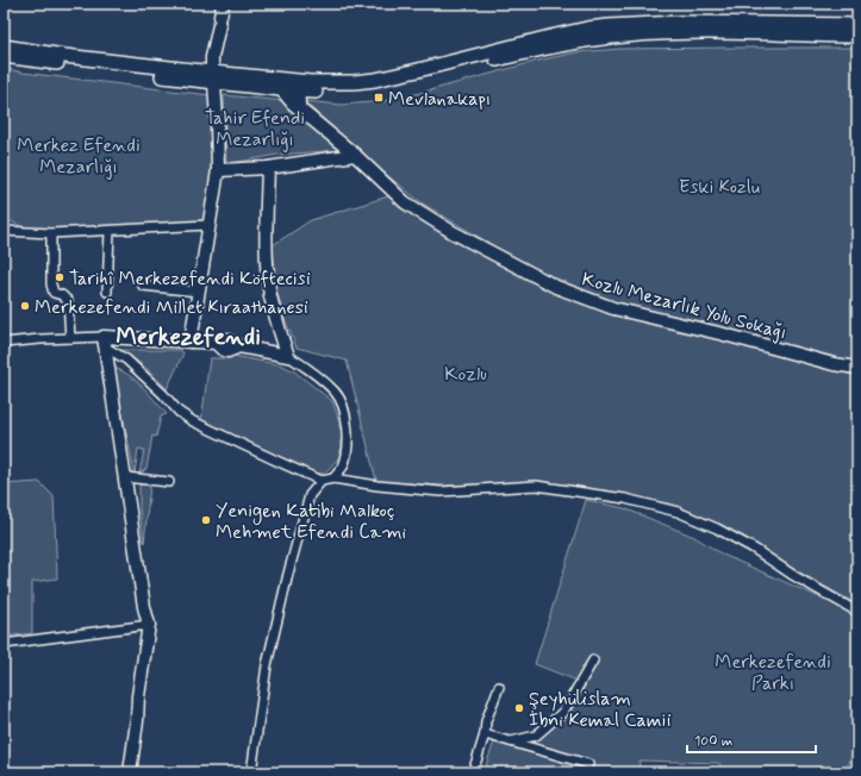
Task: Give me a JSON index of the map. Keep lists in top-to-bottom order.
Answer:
{
  "streets": {
    "street": ["Kozlu Mezarlık Yolu Sokağı"]
  },
  "districts": ["Merkezefendi"],
  "parks": [
    "Tahir Efendi Mezarlığı",
    "Merkez Efendi Mezarlığı",
    "Eski Kozlu",
    "Kozlu",
    "Merkezefendi Parkı"
  ],
  "places": {
    "transit": ["Mevlanakapı"],
    "other": [
      "Tarihî Merkezefendi Köftecisi",
      "Merkezefendi Millet Kıraathanesi",
      "Yenigen Katibi Malkoç Mehmet Efendi Cami",
      "Şeyhülislam İbni Kemal Camii"
    ]
  },
  "scale_bar": "100 m"
}
